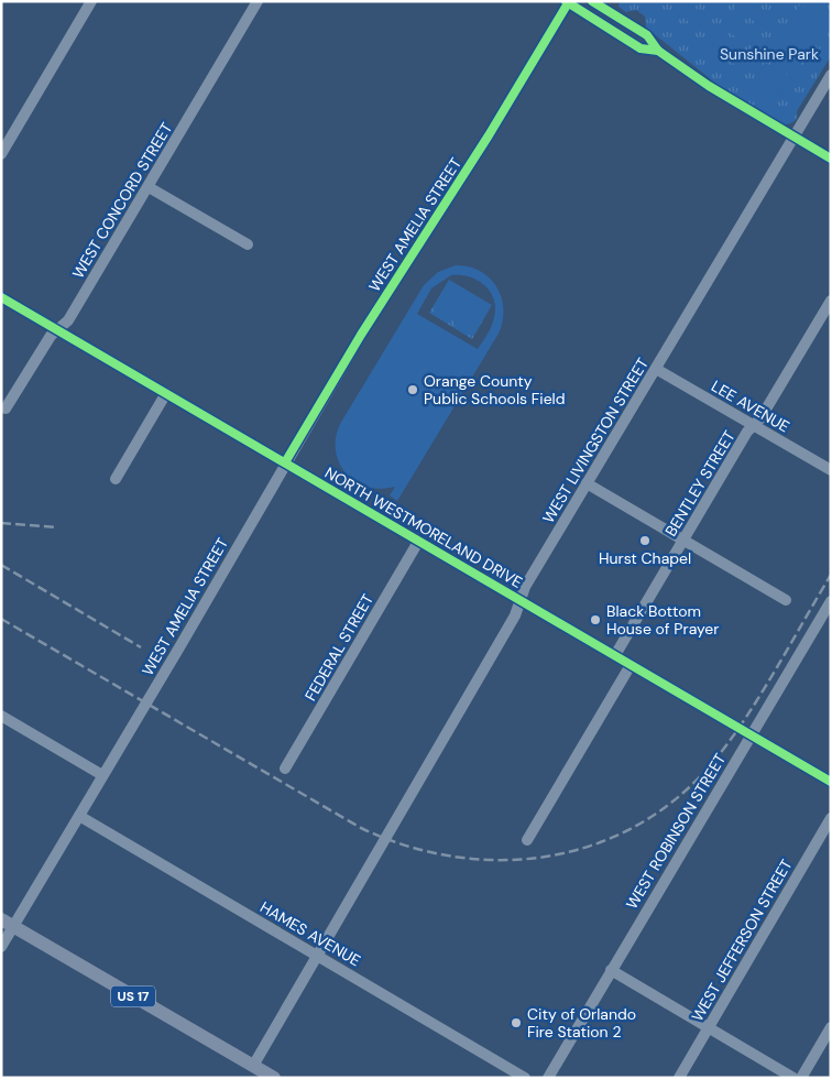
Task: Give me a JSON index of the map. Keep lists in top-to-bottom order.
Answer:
{
  "streets": {
    "main road": ["US 17"],
    "street": [
      "WEST CONCORD STREET",
      "WEST AMELIA STREET",
      "LEE AVENUE",
      "WEST LIVINGSTON STREET",
      "BENTLEY STREET",
      "NORTH WESTMORELAND DRIVE",
      "FEDERAL STREET",
      "WEST ROBINSON STREET",
      "HAMES AVENUE",
      "WEST JEFFERSON STREET"
    ]
  },
  "crossings": [
    ["WEST CONCORD STREET", "NORTH WESTMORELAND DRIVE"],
    ["WEST AMELIA STREET", "NORTH WESTMORELAND DRIVE"],
    ["WEST AMELIA STREET", "HAMES AVENUE"],
    ["WEST AMELIA STREET", "US 17"],
    ["LEE AVENUE", "WEST LIVINGSTON STREET"],
    ["LEE AVENUE", "BENTLEY STREET"],
    ["WEST LIVINGSTON STREET", "NORTH WESTMORELAND DRIVE"],
    ["WEST LIVINGSTON STREET", "HAMES AVENUE"],
    ["BENTLEY STREET", "NORTH WESTMORELAND DRIVE"],
    ["NORTH WESTMORELAND DRIVE", "FEDERAL STREET"],
    ["NORTH WESTMORELAND DRIVE", "WEST ROBINSON STREET"]
  ],
  "parks": ["Sunshine Park"],
  "places": [
    "Orange County Public Schools Field",
    "Hurst Chapel",
    "Black Bottom House of Prayer",
    "City of Orlando Fire Station 2"
  ]
}
